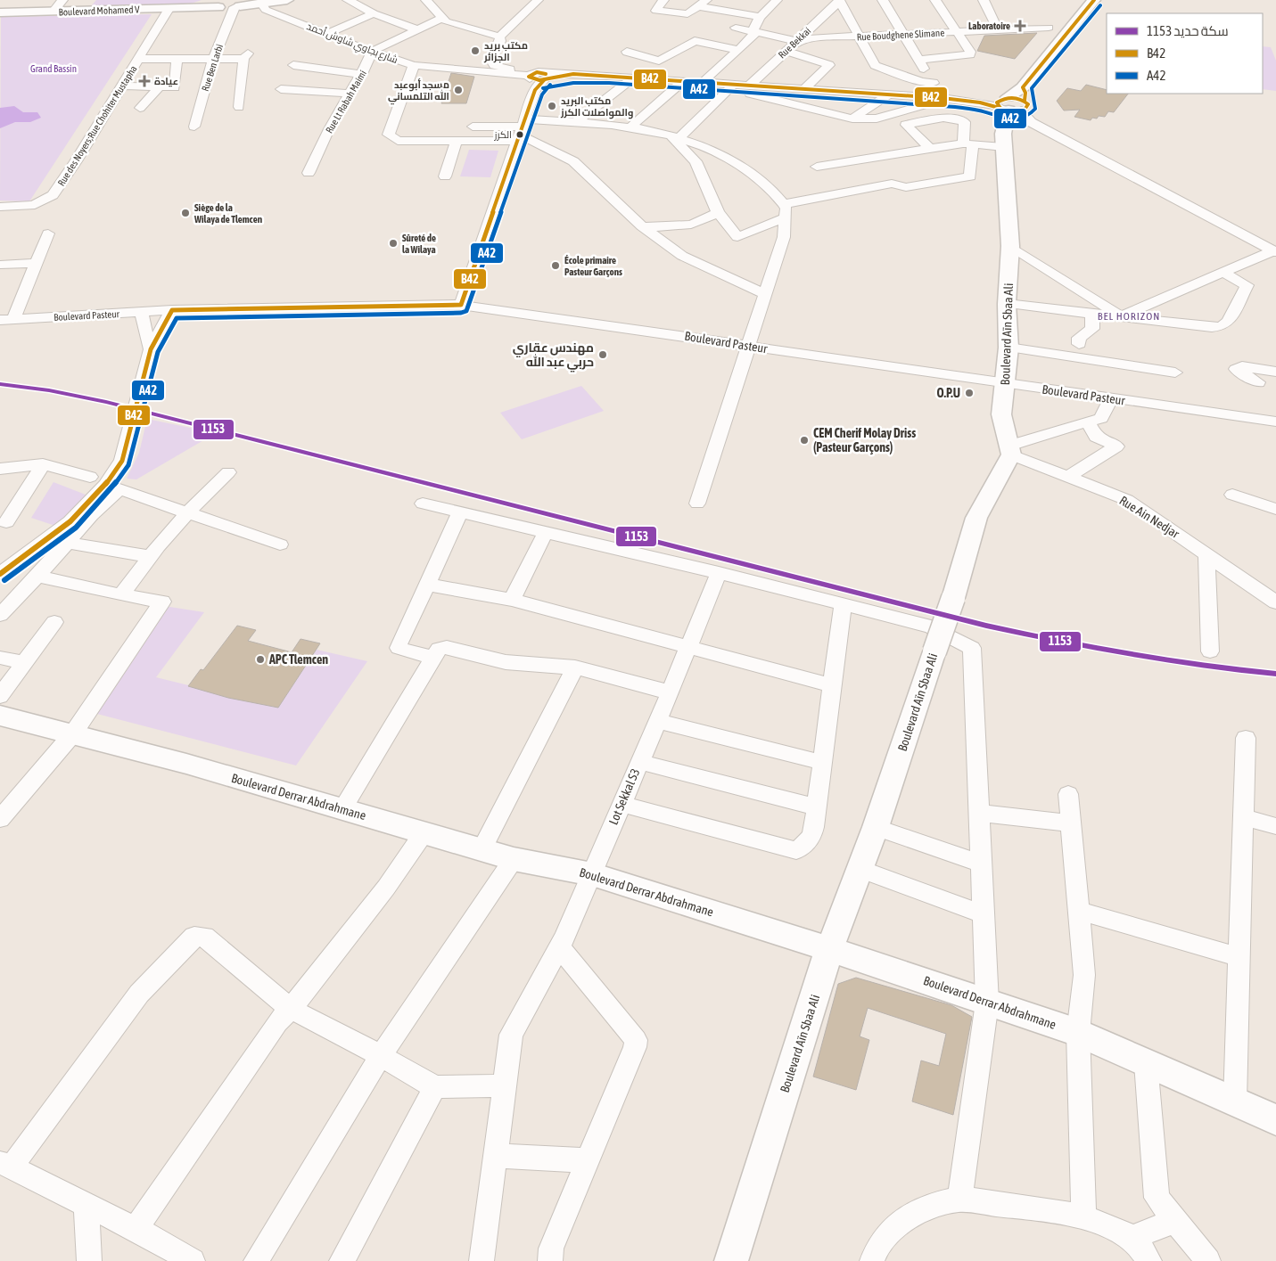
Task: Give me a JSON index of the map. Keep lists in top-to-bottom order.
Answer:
{
  "streets": {
    "main road": ["Boulevard Mohamed V", "Boulevard Aïn Sbaa Ali", "Boulevard Derrar Abdrahmane"],
    "street": [
      "Rue Boudghene Slimane",
      "شارع بجاوي شاوش أحمد",
      "Rue Bekkai",
      "Rue Ben Larbi",
      "Rue Lt Rabah Maimi",
      "Rue des Noyers;Rue Chohiter Mustapha",
      "Boulevard Pasteur",
      "Rue Ain Nedjar",
      "Lot Sekkal S3"
    ]
  },
  "crossings": [
    ["Boulevard Mohamed V", "شارع بجاوي شاوش أحمد"],
    ["Boulevard Mohamed V", "Rue Ben Larbi"],
    ["Boulevard Mohamed V", "Rue des Noyers;Rue Chohiter Mustapha"],
    ["Rue Boudghene Slimane", "Rue Bekkai"],
    ["شارع بجاوي شاوش أحمد", "Rue Lt Rabah Maimi"],
    ["Boulevard Pasteur", "Boulevard Aïn Sbaa Ali"],
    ["Boulevard Aïn Sbaa Ali", "Rue Ain Nedjar"],
    ["Boulevard Aïn Sbaa Ali", "Boulevard Derrar Abdrahmane"],
    ["Boulevard Derrar Abdrahmane", "Lot Sekkal S3"]
  ],
  "districts": ["BEL HORIZON"],
  "parks": ["Grand Bassin"],
  "places": {
    "health": ["Laboratoire", "عيادة"],
    "other": [
      "مكتب بريد الجزائر",
      "مسجد أبوعبد الله التلمساني",
      "مكتب البريد والمواصلات الكرز",
      "الكرز",
      "Siège de la Wilaya de Tlemcen",
      "Sûreté de la Wilaya",
      "École primaire Pasteur Garçons",
      "مهندس عقاري حربي عبد الله",
      "O.P.U",
      "CEM Cherif Molay Driss (Pasteur Garçons)",
      "APC Tlemcen"
    ]
  },
  "lines": ["transit line B42", "transit line A42", "rail line 1153"],
  "legend": ["سكة حديد 1153", "B42", "A42"]
}
